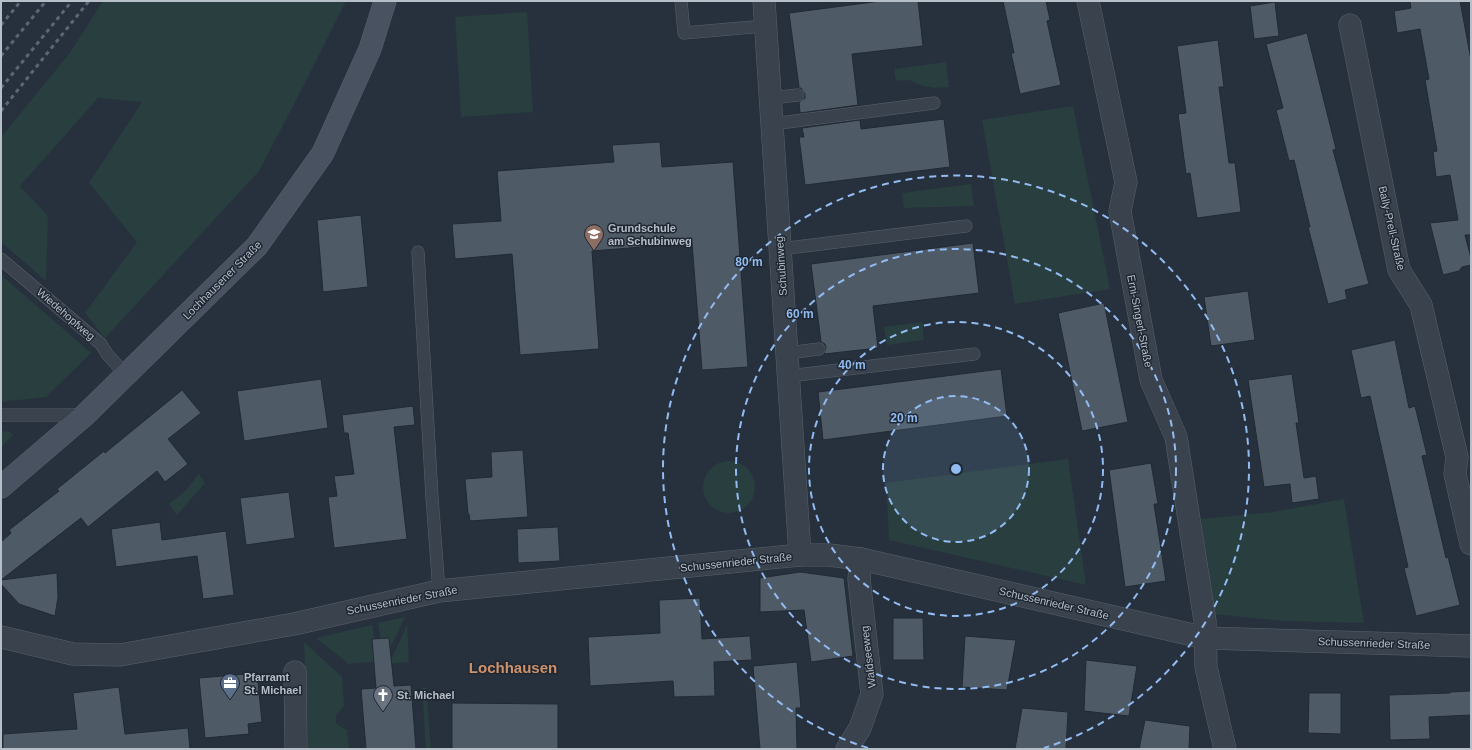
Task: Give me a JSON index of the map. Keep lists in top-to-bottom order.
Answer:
{
  "streets": {
    "main road": ["Lochhausener Straße"],
    "street": [
      "Bally-Prell-Straße",
      "Schubinweg",
      "Erni-Singerl-Straße",
      "Schussenrieder Straße",
      "Waldseeweg"
    ],
    "lane": ["Wiedehopfweg"]
  },
  "crossings": [
    ["Schubinweg", "Schussenrieder Straße"],
    ["Lochhausener Straße", "Wiedehopfweg"],
    ["Erni-Singerl-Straße", "Schussenrieder Straße"],
    ["Schussenrieder Straße", "Waldseeweg"]
  ],
  "districts": ["Lochhausen"],
  "places": {
    "school or university": ["Grundschule am Schubinweg"],
    "office": ["Pfarramt St. Michael"],
    "church": ["St. Michael"]
  },
  "rings": [
    "80 m",
    "60 m",
    "40 m",
    "20 m"
  ]
}
